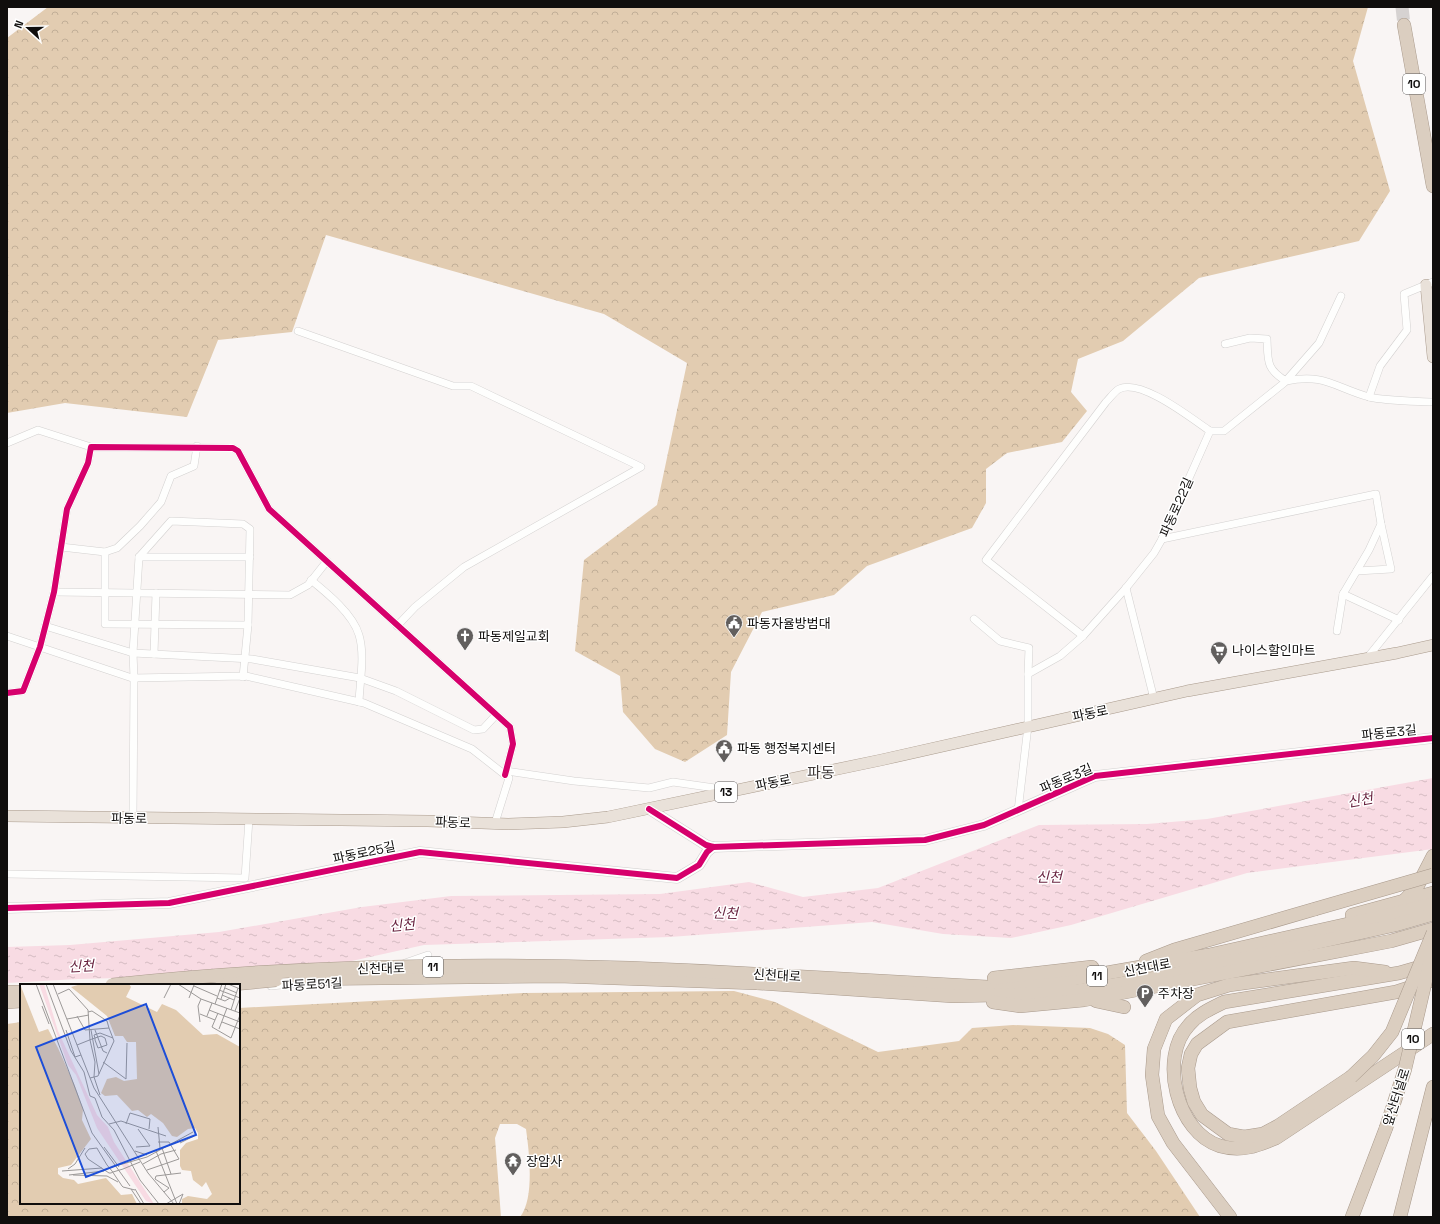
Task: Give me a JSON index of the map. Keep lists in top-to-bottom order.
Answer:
{
  "streets": {
    "highway": [
      "10",
      "11",
      "신천대로",
      "앞산터널로"
    ],
    "main road": ["파동로", "13"],
    "street": [
      "파동로22길",
      "파동로3길",
      "파동로25길",
      "파동로51길"
    ]
  },
  "crossings": [
    ["파동로3길", "파동로25길"],
    ["11", "신천대로"]
  ],
  "districts": ["파동"],
  "water": ["신천"],
  "places": {
    "public building": ["파동자율방범대", "파동 행정복지센터"],
    "church": ["파동제일교회"],
    "supermarket": ["나이스할인마트"],
    "parking": ["주차장"],
    "temple": ["장암사"]
  },
  "north": "left"
}
